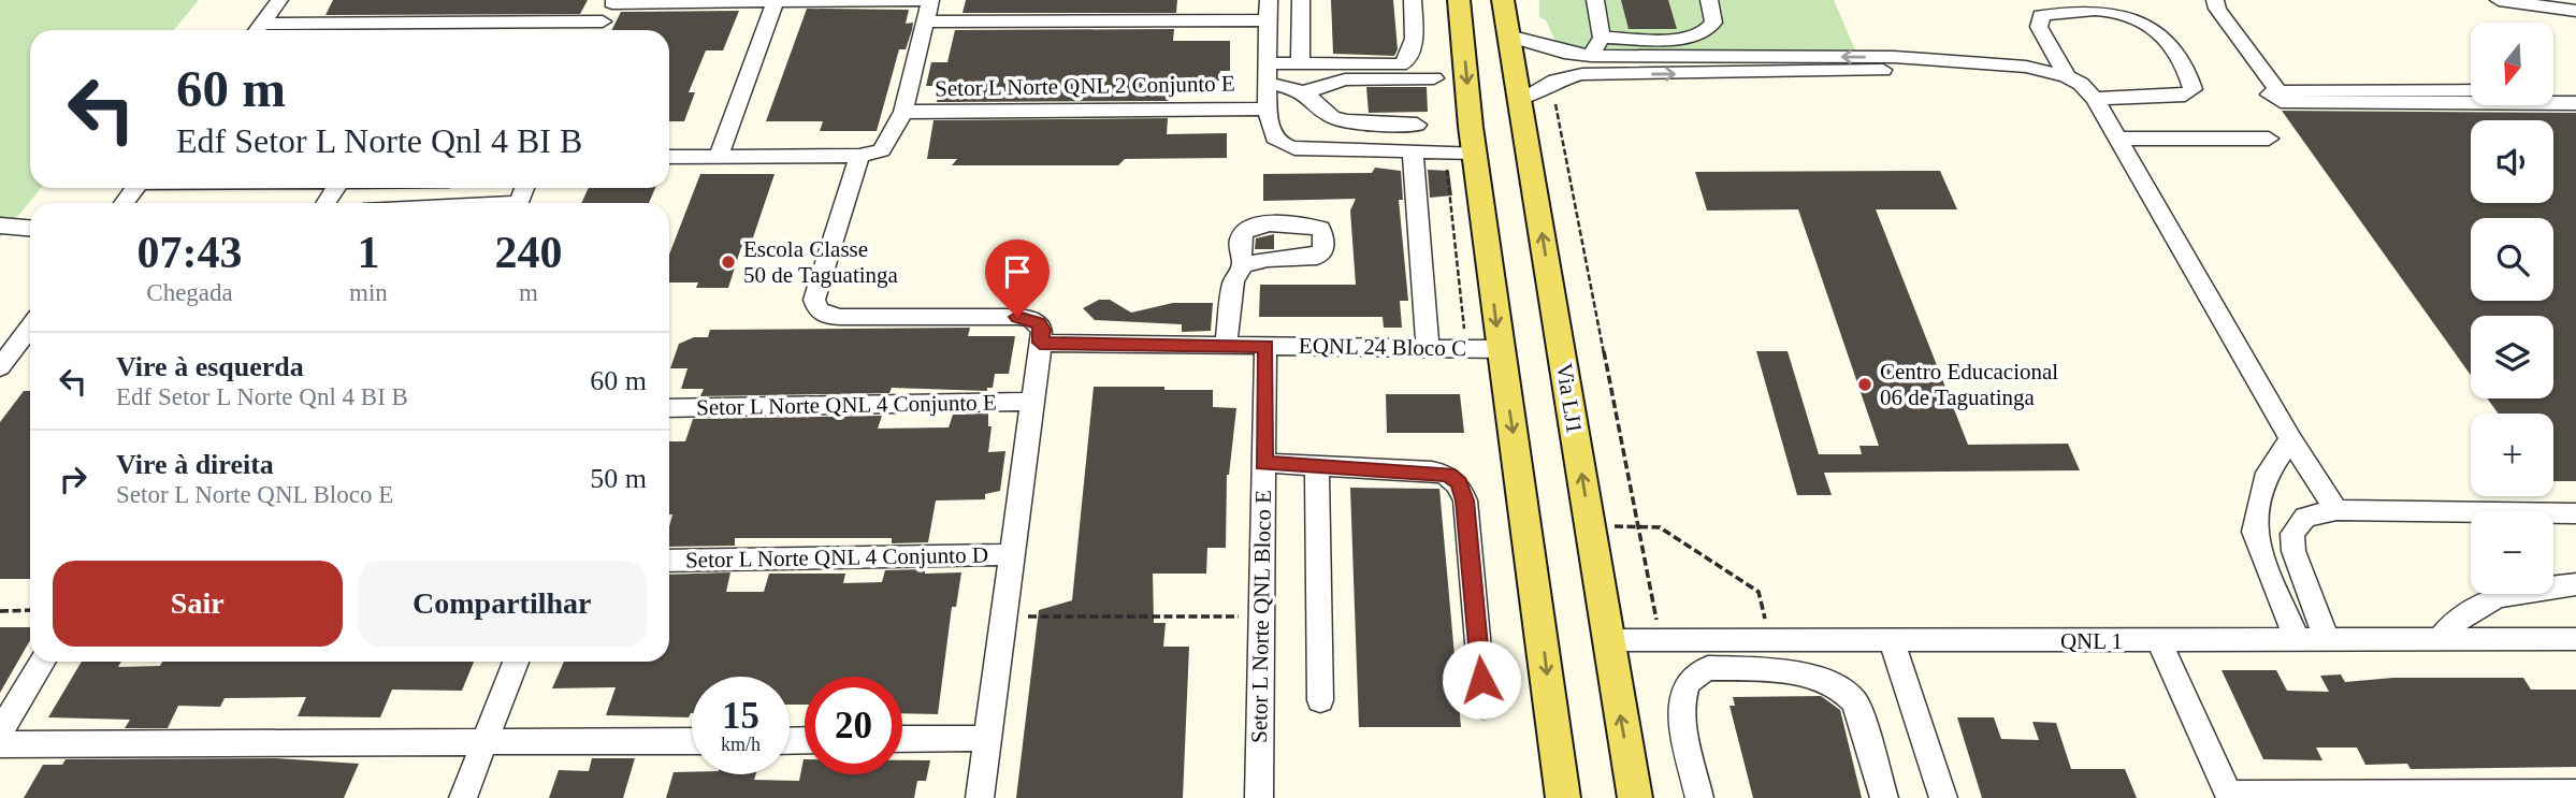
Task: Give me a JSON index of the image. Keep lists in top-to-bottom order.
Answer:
{
  "streets": {
    "main road": ["Via LJ1"],
    "street": [
      "Setor L Norte QNL 2 Conjunto E",
      "EQNL 24 Bloco C",
      "Setor L Norte QNL 4 Conjunto E",
      "Setor L Norte QNL 4 Conjunto D",
      "Setor L Norte QNL Bloco E",
      "QNL 1"
    ]
  },
  "crossings": [
    ["EQNL 24 Bloco C", "Setor L Norte QNL Bloco E"],
    ["Via LJ1", "QNL 1"]
  ],
  "places": ["Escola Classe 50 de Taguatinga", "Centro Educacional 06 de Taguatinga"],
  "north": "bottom",
  "page": {
    "map_buttons": ["+", "−"],
    "turn": ["60 m", "Edf Setor L Norte Qnl 4 BI B"],
    "eta": [
      "07:43",
      "Chegada",
      "1",
      "min",
      "240",
      "m"
    ],
    "list": [
      {
        "name": "Vire à esquerda",
        "note": "Edf Setor L Norte Qnl 4 BI B",
        "value": "60 m"
      },
      {
        "name": "Vire à direita",
        "note": "Setor L Norte QNL Bloco E",
        "value": "50 m"
      }
    ],
    "buttons": ["Sair", "Compartilhar"],
    "speed": "15 km/h",
    "limit": "20"
  }
}
